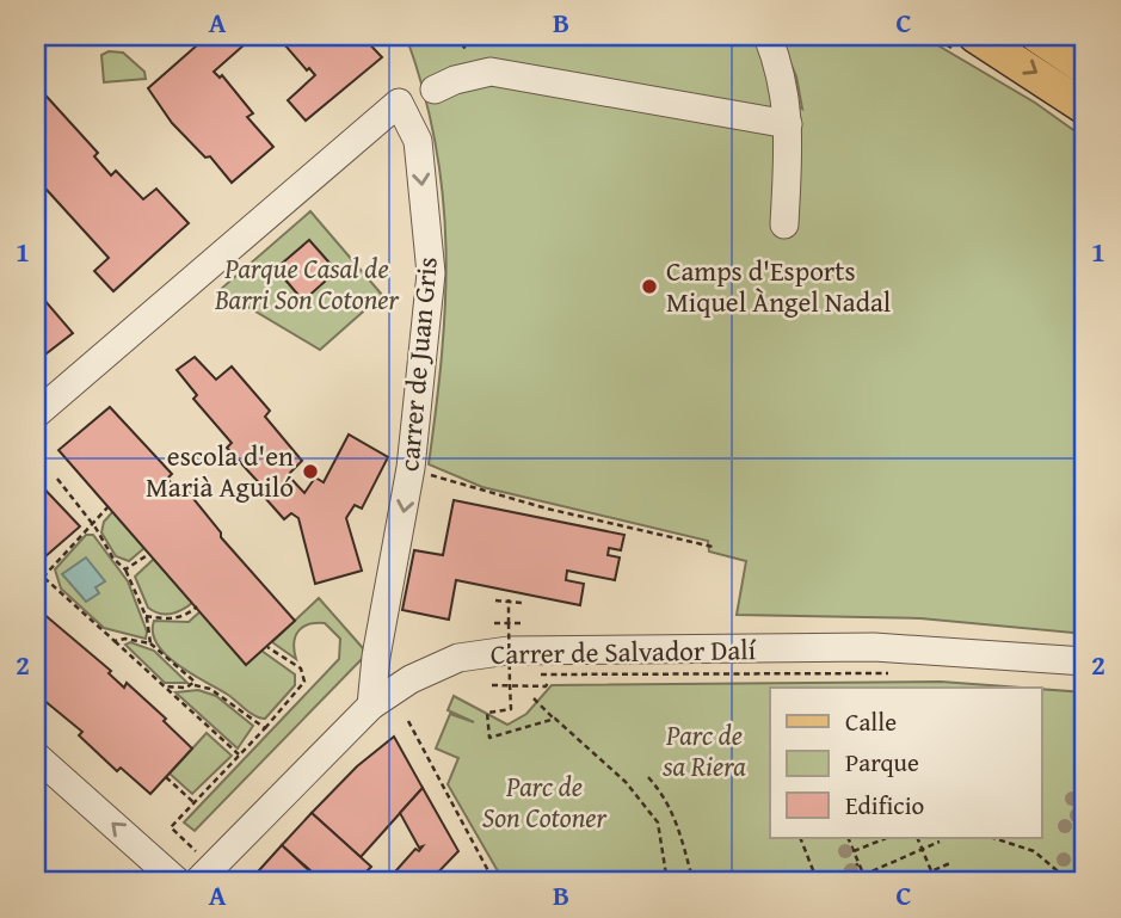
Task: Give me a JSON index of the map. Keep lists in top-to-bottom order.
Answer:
{
  "streets": {
    "street": ["carrer de Juan Gris", "Carrer de Salvador Dalí"]
  },
  "crossings": [
    ["carrer de Juan Gris", "Carrer de Salvador Dalí"]
  ],
  "parks": ["Parque Casal de Barri Son Cotoner", "Parc de sa Riera", "Parc de Son Cotoner"],
  "places": ["Camps d'Esports Miquel Àngel Nadal", "escola d'en Marià Aguiló"],
  "legend": ["Calle", "Parque", "Edificio"],
  "grid": {
    "columns": ["A", "B", "C"],
    "rows": ["1", "2"]
  }
}
